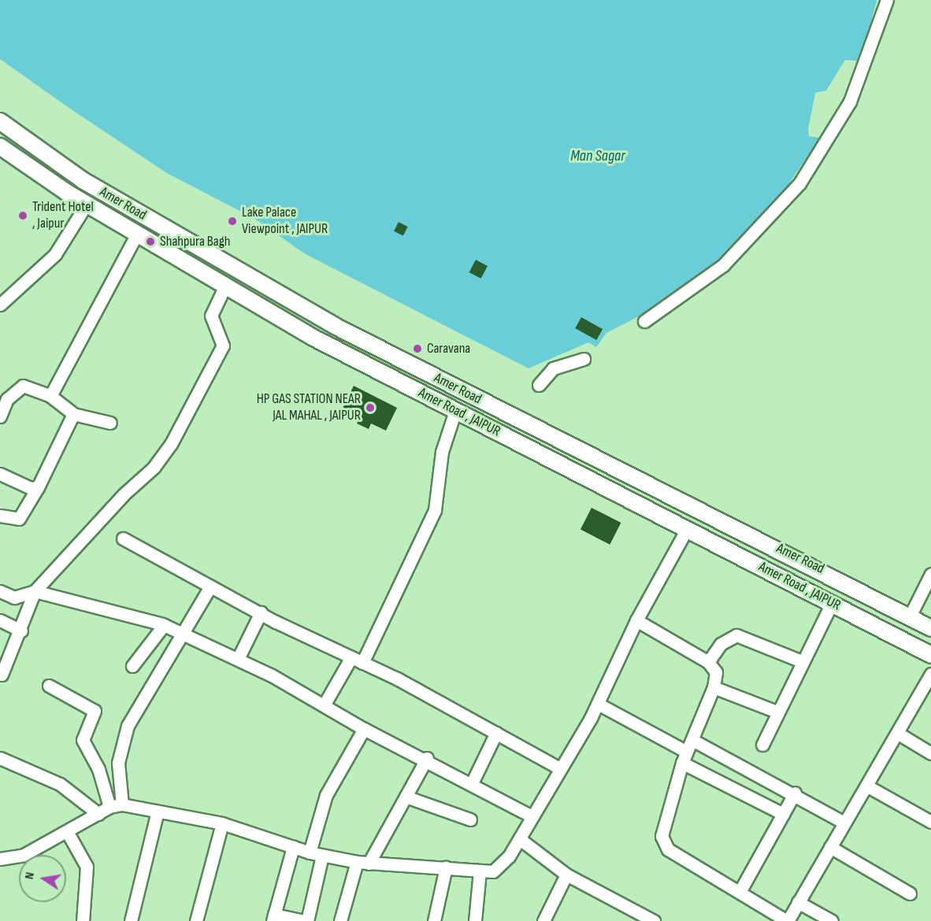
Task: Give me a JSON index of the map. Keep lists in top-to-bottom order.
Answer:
{
  "streets": {
    "main road": ["Amer Road", "Amer Road , JAIPUR"]
  },
  "water": ["Man Sagar"],
  "places": [
    "Trident Hotel , Jaipur",
    "Lake Palace Viewpoint , JAIPUR",
    "Shahpura Bagh",
    "Caravana",
    "HP GAS STATION NEAR JAL MAHAL , JAIPUR"
  ],
  "north": "left"
}
